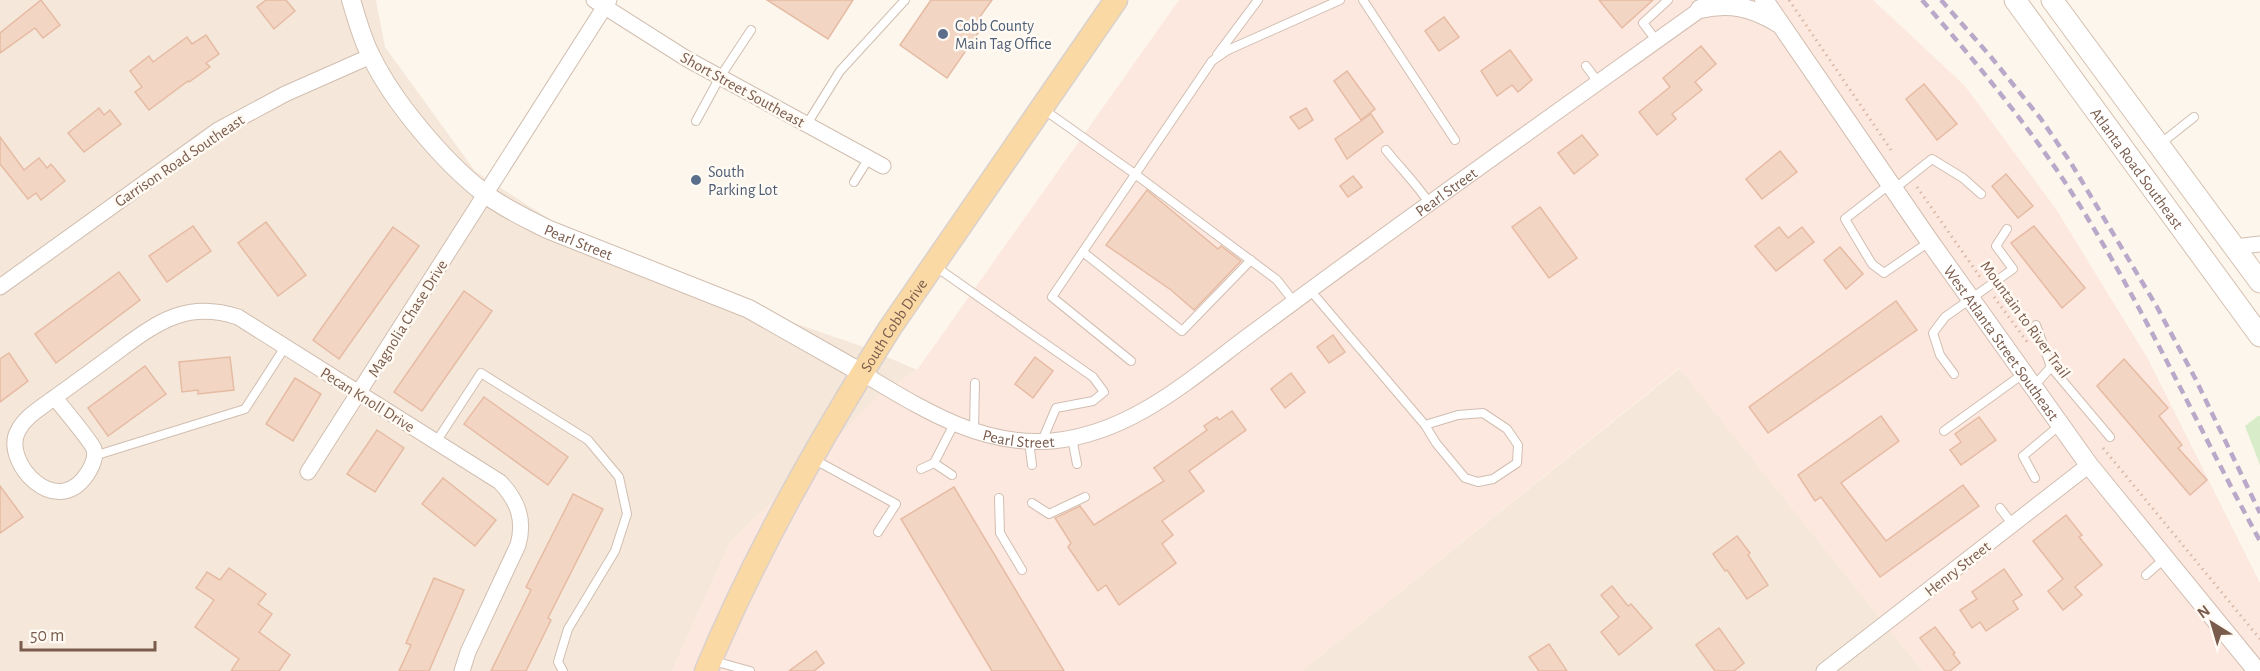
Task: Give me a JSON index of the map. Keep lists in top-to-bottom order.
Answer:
{
  "streets": {
    "main road": ["Atlanta Road Southeast", "South Cobb Drive"],
    "street": [
      "Short Street Southeast",
      "Garrison Road Southeast",
      "Pearl Street",
      "Magnolia Chase Drive",
      "West Atlanta Street Southeast",
      "Pecan Knoll Drive",
      "Henry Street"
    ],
    "path": ["Mountain to River Trail"]
  },
  "crossings": [
    ["Short Street Southeast", "Magnolia Chase Drive"],
    ["Garrison Road Southeast", "Pearl Street"],
    ["Pearl Street", "Magnolia Chase Drive"],
    ["Pearl Street", "South Cobb Drive"],
    ["Magnolia Chase Drive", "Pecan Knoll Drive"],
    ["West Atlanta Street Southeast", "Henry Street"]
  ],
  "places": ["Cobb County Main Tag Office", "South Parking Lot"],
  "scale_bar": "50 m",
  "north": "top left"
}
